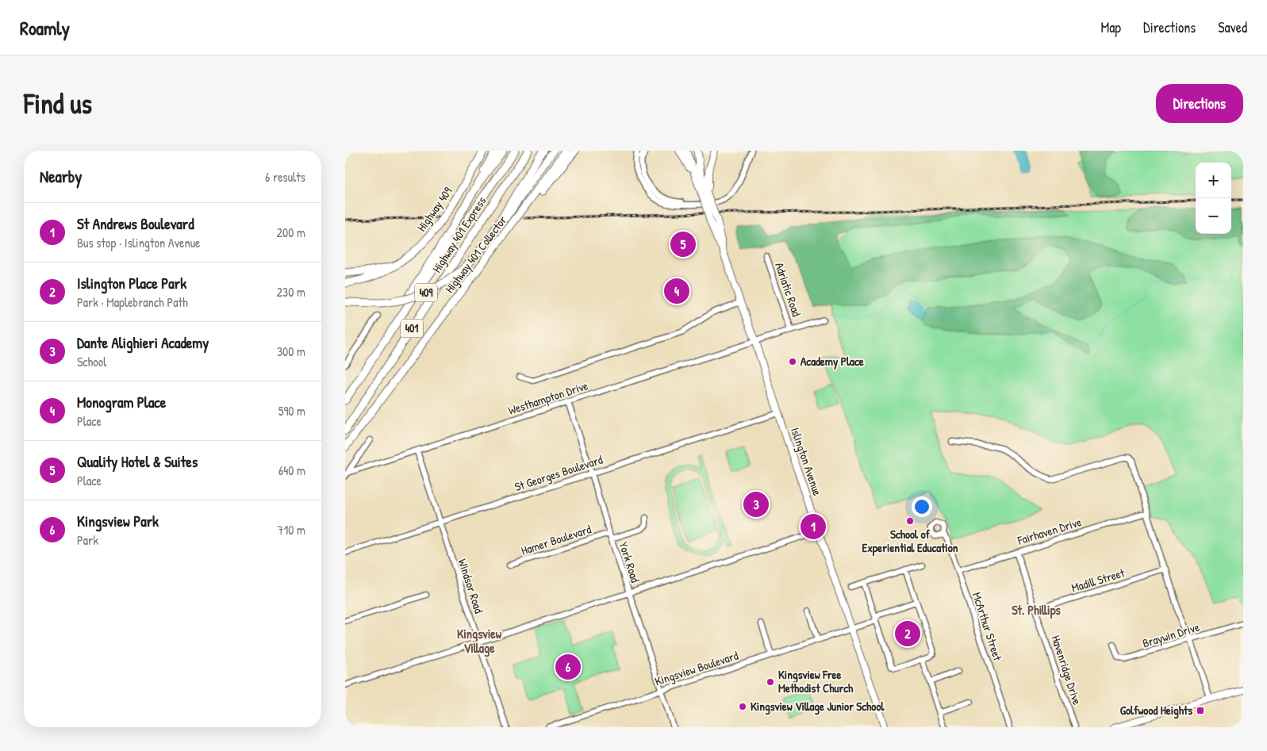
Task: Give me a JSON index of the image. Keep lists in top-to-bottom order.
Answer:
{
  "streets": {
    "highway": [
      "Highway 409",
      "Highway 401 Express",
      "Highway 401 Collector",
      "409",
      "401"
    ],
    "main road": ["Islington Avenue"],
    "street": [
      "Adriatic Road",
      "Westhampton Drive",
      "St Georges Boulevard",
      "Fairhaven Drive",
      "Hamer Boulevard",
      "York Road",
      "Madill Street",
      "Windsor Road",
      "McArthur Street",
      "Braywin Drive",
      "Kingsview Boulevard",
      "Havenridge Drive"
    ]
  },
  "crossings": [
    ["Highway 401 Express", "401"],
    ["Adriatic Road", "Westhampton Drive"],
    ["Westhampton Drive", "Islington Avenue"],
    ["Westhampton Drive", "York Road"],
    ["Westhampton Drive", "Windsor Road"],
    ["Islington Avenue", "St Georges Boulevard"],
    ["Islington Avenue", "Kingsview Boulevard"],
    ["St Georges Boulevard", "York Road"],
    ["St Georges Boulevard", "Windsor Road"],
    ["Fairhaven Drive", "McArthur Street"],
    ["Fairhaven Drive", "Havenridge Drive"],
    ["Hamer Boulevard", "York Road"],
    ["York Road", "Kingsview Boulevard"],
    ["Madill Street", "Havenridge Drive"]
  ],
  "districts": ["St. Phillips", "Kingsview Village"],
  "places": {
    "other": [
      "Academy Place",
      "School of Experiential Education",
      "Kingsview Free Methodist Church",
      "Kingsview Village Junior School"
    ],
    "transit": ["Golfwood Heights"]
  },
  "page": {
    "header": "Roamly",
    "nav": ["Map", "Directions", "Saved"],
    "buttons": "Directions",
    "title": "Find us",
    "heading": ["Nearby", "6 results"],
    "map_buttons": ["+", "−"],
    "list": [
      {
        "mark": "1",
        "name": "St Andrews Boulevard",
        "note": "Bus stop · Islington Avenue",
        "value": "200 m"
      },
      {
        "mark": "2",
        "name": "Islington Place Park",
        "note": "Park · Maplebranch Path",
        "value": "230 m"
      },
      {
        "mark": "3",
        "name": "Dante Alighieri Academy",
        "note": "School",
        "value": "300 m"
      },
      {
        "mark": "4",
        "name": "Monogram Place",
        "note": "Place",
        "value": "590 m"
      },
      {
        "mark": "5",
        "name": "Quality Hotel & Suites",
        "note": "Place",
        "value": "640 m"
      },
      {
        "mark": "6",
        "name": "Kingsview Park",
        "note": "Park",
        "value": "710 m"
      }
    ],
    "pins": [
      "5",
      "4",
      "3",
      "1",
      "2",
      "6"
    ]
  }
}
